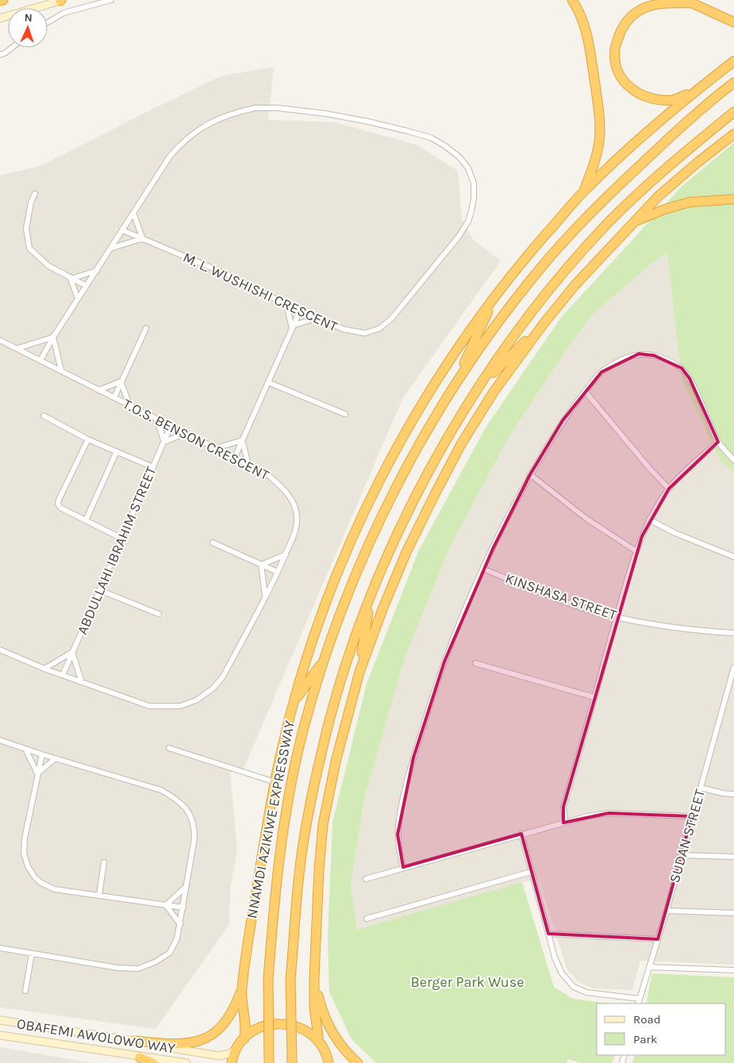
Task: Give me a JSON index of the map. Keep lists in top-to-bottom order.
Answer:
{
  "streets": {
    "highway": ["NNAMDI AZIKIWE EXPRESSWAY"],
    "main road": ["OBAFEMI AWOLOWO WAY"],
    "street": [
      "M. L. WUSHISHI CRESCENT",
      "T.O.S. BENSON CRESCENT",
      "ABDULLAHI IBRAHIM STREET",
      "KINSHASA STREET",
      "SUDAN STREET"
    ]
  },
  "crossings": [
    ["T.O.S. BENSON CRESCENT", "ABDULLAHI IBRAHIM STREET"]
  ],
  "parks": ["Berger Park Wuse"],
  "legend": ["Road", "Park"],
  "north": "top"
}
